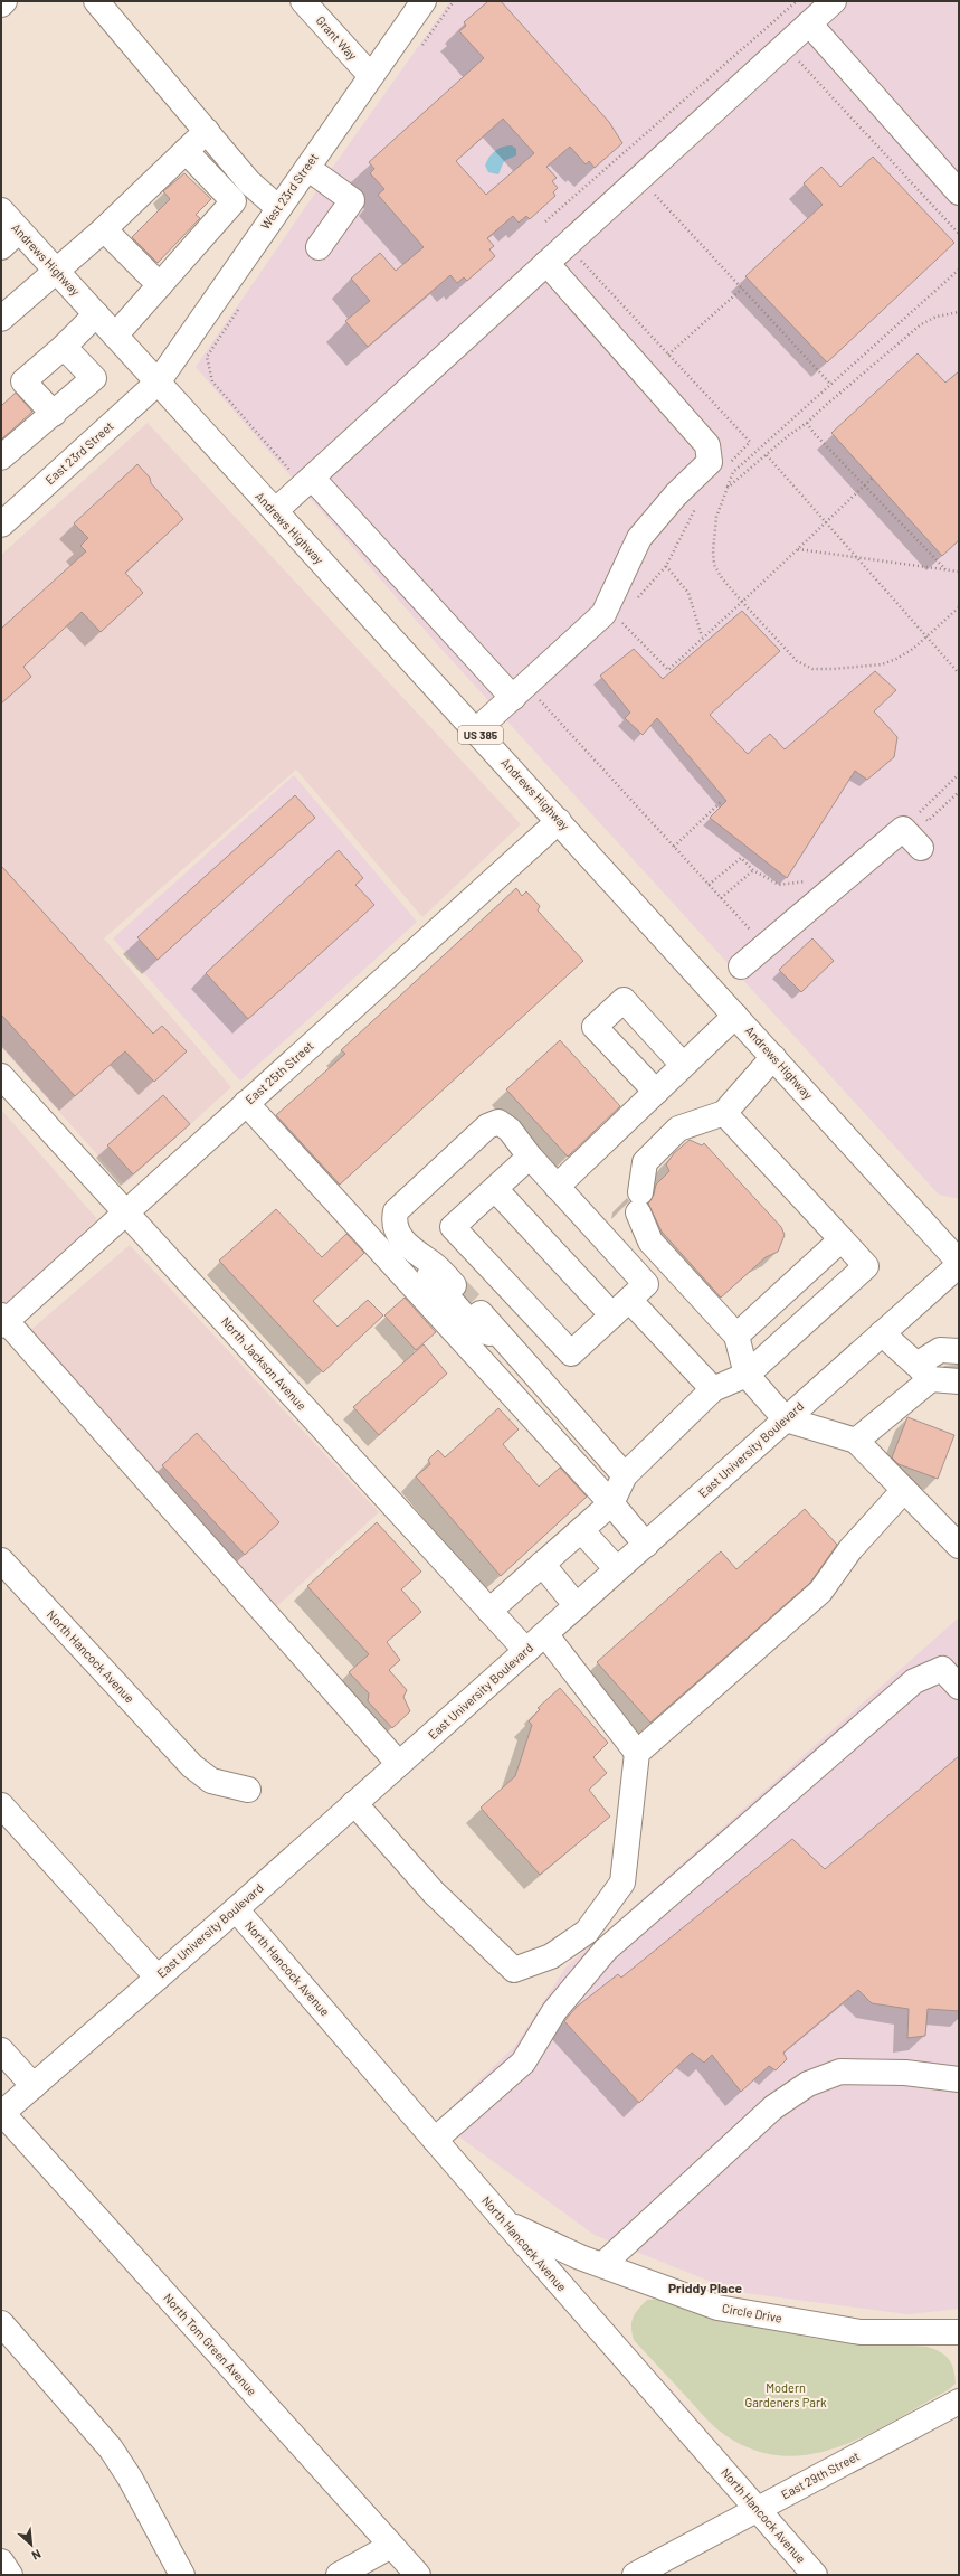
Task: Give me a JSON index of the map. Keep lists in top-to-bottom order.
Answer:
{
  "streets": {
    "street": [
      "Grant Way",
      "West 23rd Street",
      "Andrews Highway",
      "East 23rd Street",
      "US 385",
      "East 25th Street",
      "North Jackson Avenue",
      "East University Boulevard",
      "North Hancock Avenue",
      "Circle Drive",
      "North Tom Green Avenue",
      "East 29th Street"
    ]
  },
  "crossings": [
    ["Grant Way", "West 23rd Street"],
    ["West 23rd Street", "Andrews Highway"],
    ["West 23rd Street", "East 23rd Street"],
    ["Andrews Highway", "East 23rd Street"],
    ["Andrews Highway", "East 25th Street"],
    ["East 25th Street", "North Jackson Avenue"],
    ["North Jackson Avenue", "East University Boulevard"],
    ["East University Boulevard", "North Hancock Avenue"],
    ["East University Boulevard", "North Tom Green Avenue"],
    ["North Hancock Avenue", "Circle Drive"],
    ["North Hancock Avenue", "East 29th Street"]
  ],
  "districts": ["Priddy Place"],
  "parks": ["Modern Gardeners Park"],
  "north": "bottom right"
}
